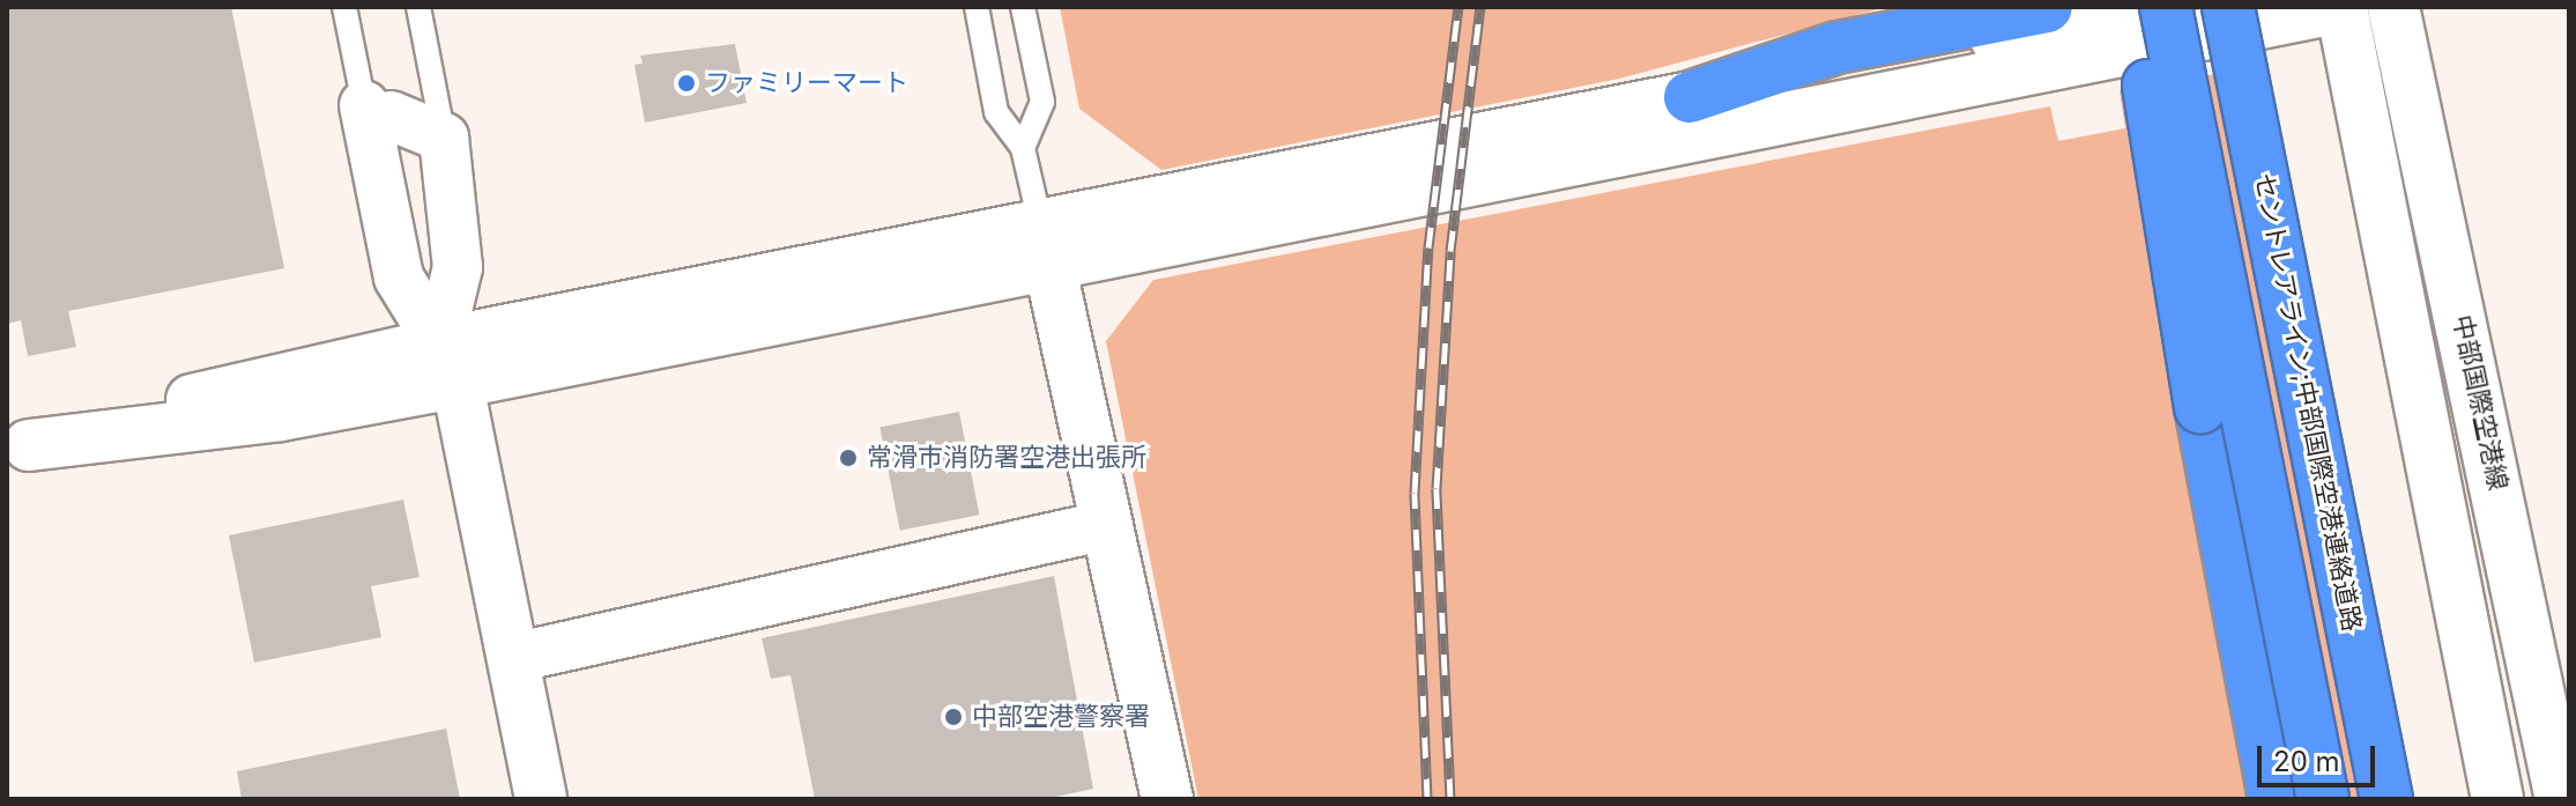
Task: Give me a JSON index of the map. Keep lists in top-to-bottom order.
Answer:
{
  "streets": {
    "highway": ["セントレアライン;中部国際空港連絡道路"],
    "street": ["中部国際空港線"]
  },
  "places": ["ファミリーマート", "常滑市消防署空港出張所", "中部空港警察署"],
  "scale_bar": "20 m"
}
